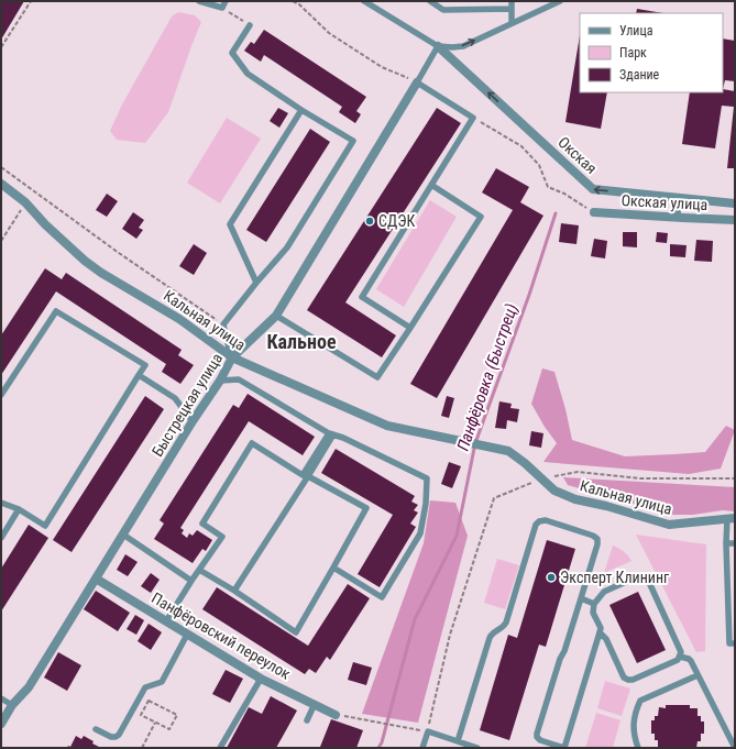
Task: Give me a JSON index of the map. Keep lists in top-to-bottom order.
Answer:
{
  "streets": {
    "street": [
      "Окская",
      "Окская улица",
      "Кальная улица",
      "Быстрецкая улица",
      "Панфёровский переулок"
    ]
  },
  "crossings": [
    ["Кальная улица", "Быстрецкая улица"],
    ["Быстрецкая улица", "Панфёровский переулок"]
  ],
  "one_way": ["Окская"],
  "districts": ["Кальное"],
  "water": ["Панфёровка (Быстрец)"],
  "places": ["СДЭК", "Эксперт Клининг"],
  "legend": ["Улица", "Парк", "Здание"]
}
